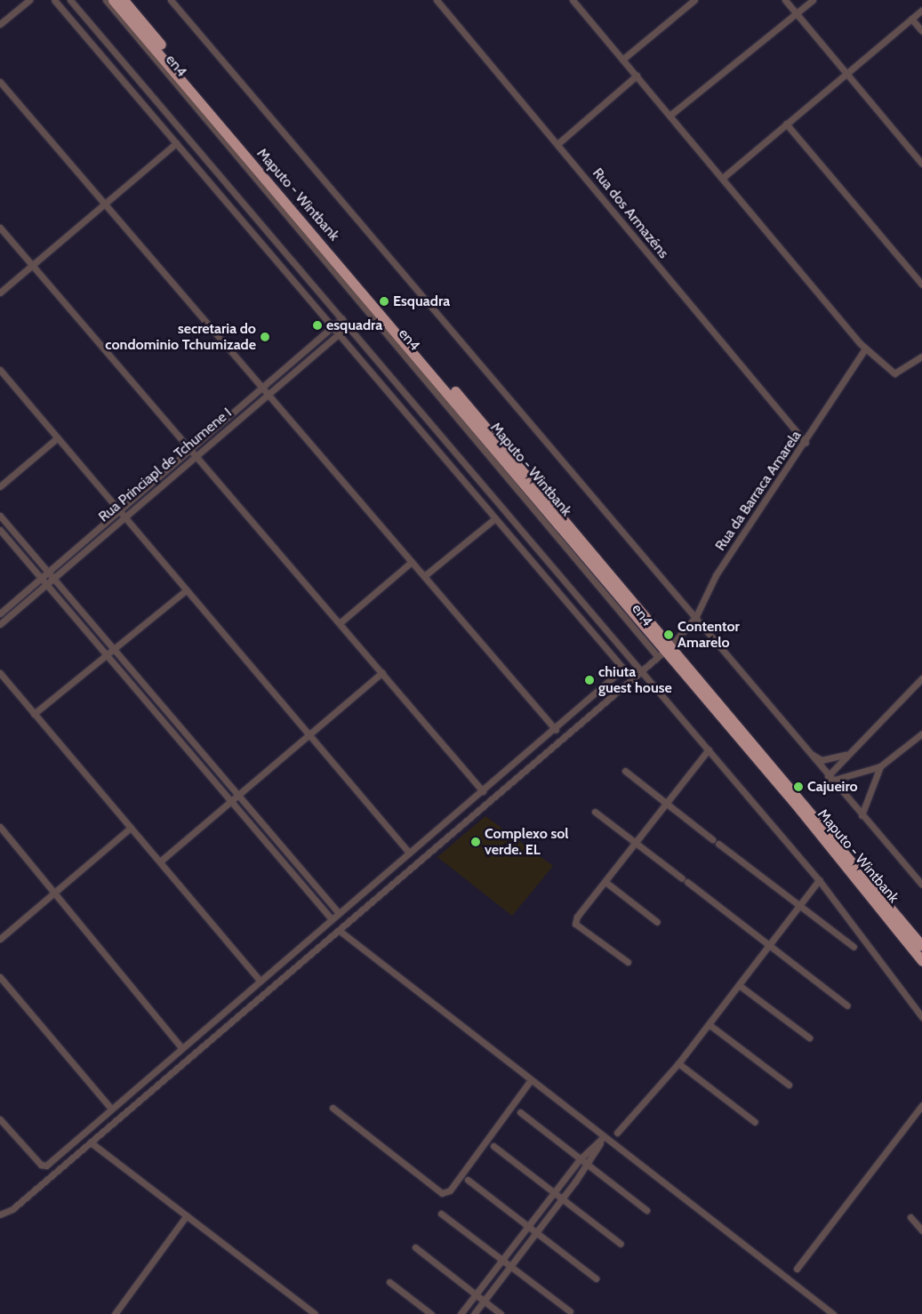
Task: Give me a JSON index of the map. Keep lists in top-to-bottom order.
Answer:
{
  "streets": {
    "highway": ["Maputo - Wintbank"],
    "street": [
      "en4",
      "Rua dos Armazéns",
      "Rua Princiapl de Tchumene I",
      "Rua da Barraca Amarela"
    ]
  },
  "crossings": [
    ["en4", "Maputo - Wintbank"],
    ["en4", "Rua da Barraca Amarela"],
    ["Maputo - Wintbank", "Rua da Barraca Amarela"],
    ["Rua dos Armazéns", "Rua da Barraca Amarela"]
  ],
  "places": [
    "Esquadra",
    "esquadra",
    "secretaria do condominio Tchumizade",
    "Contentor Amarelo",
    "chiuta guest house",
    "Cajueiro",
    "Complexo sol verde. EL"
  ]
}
